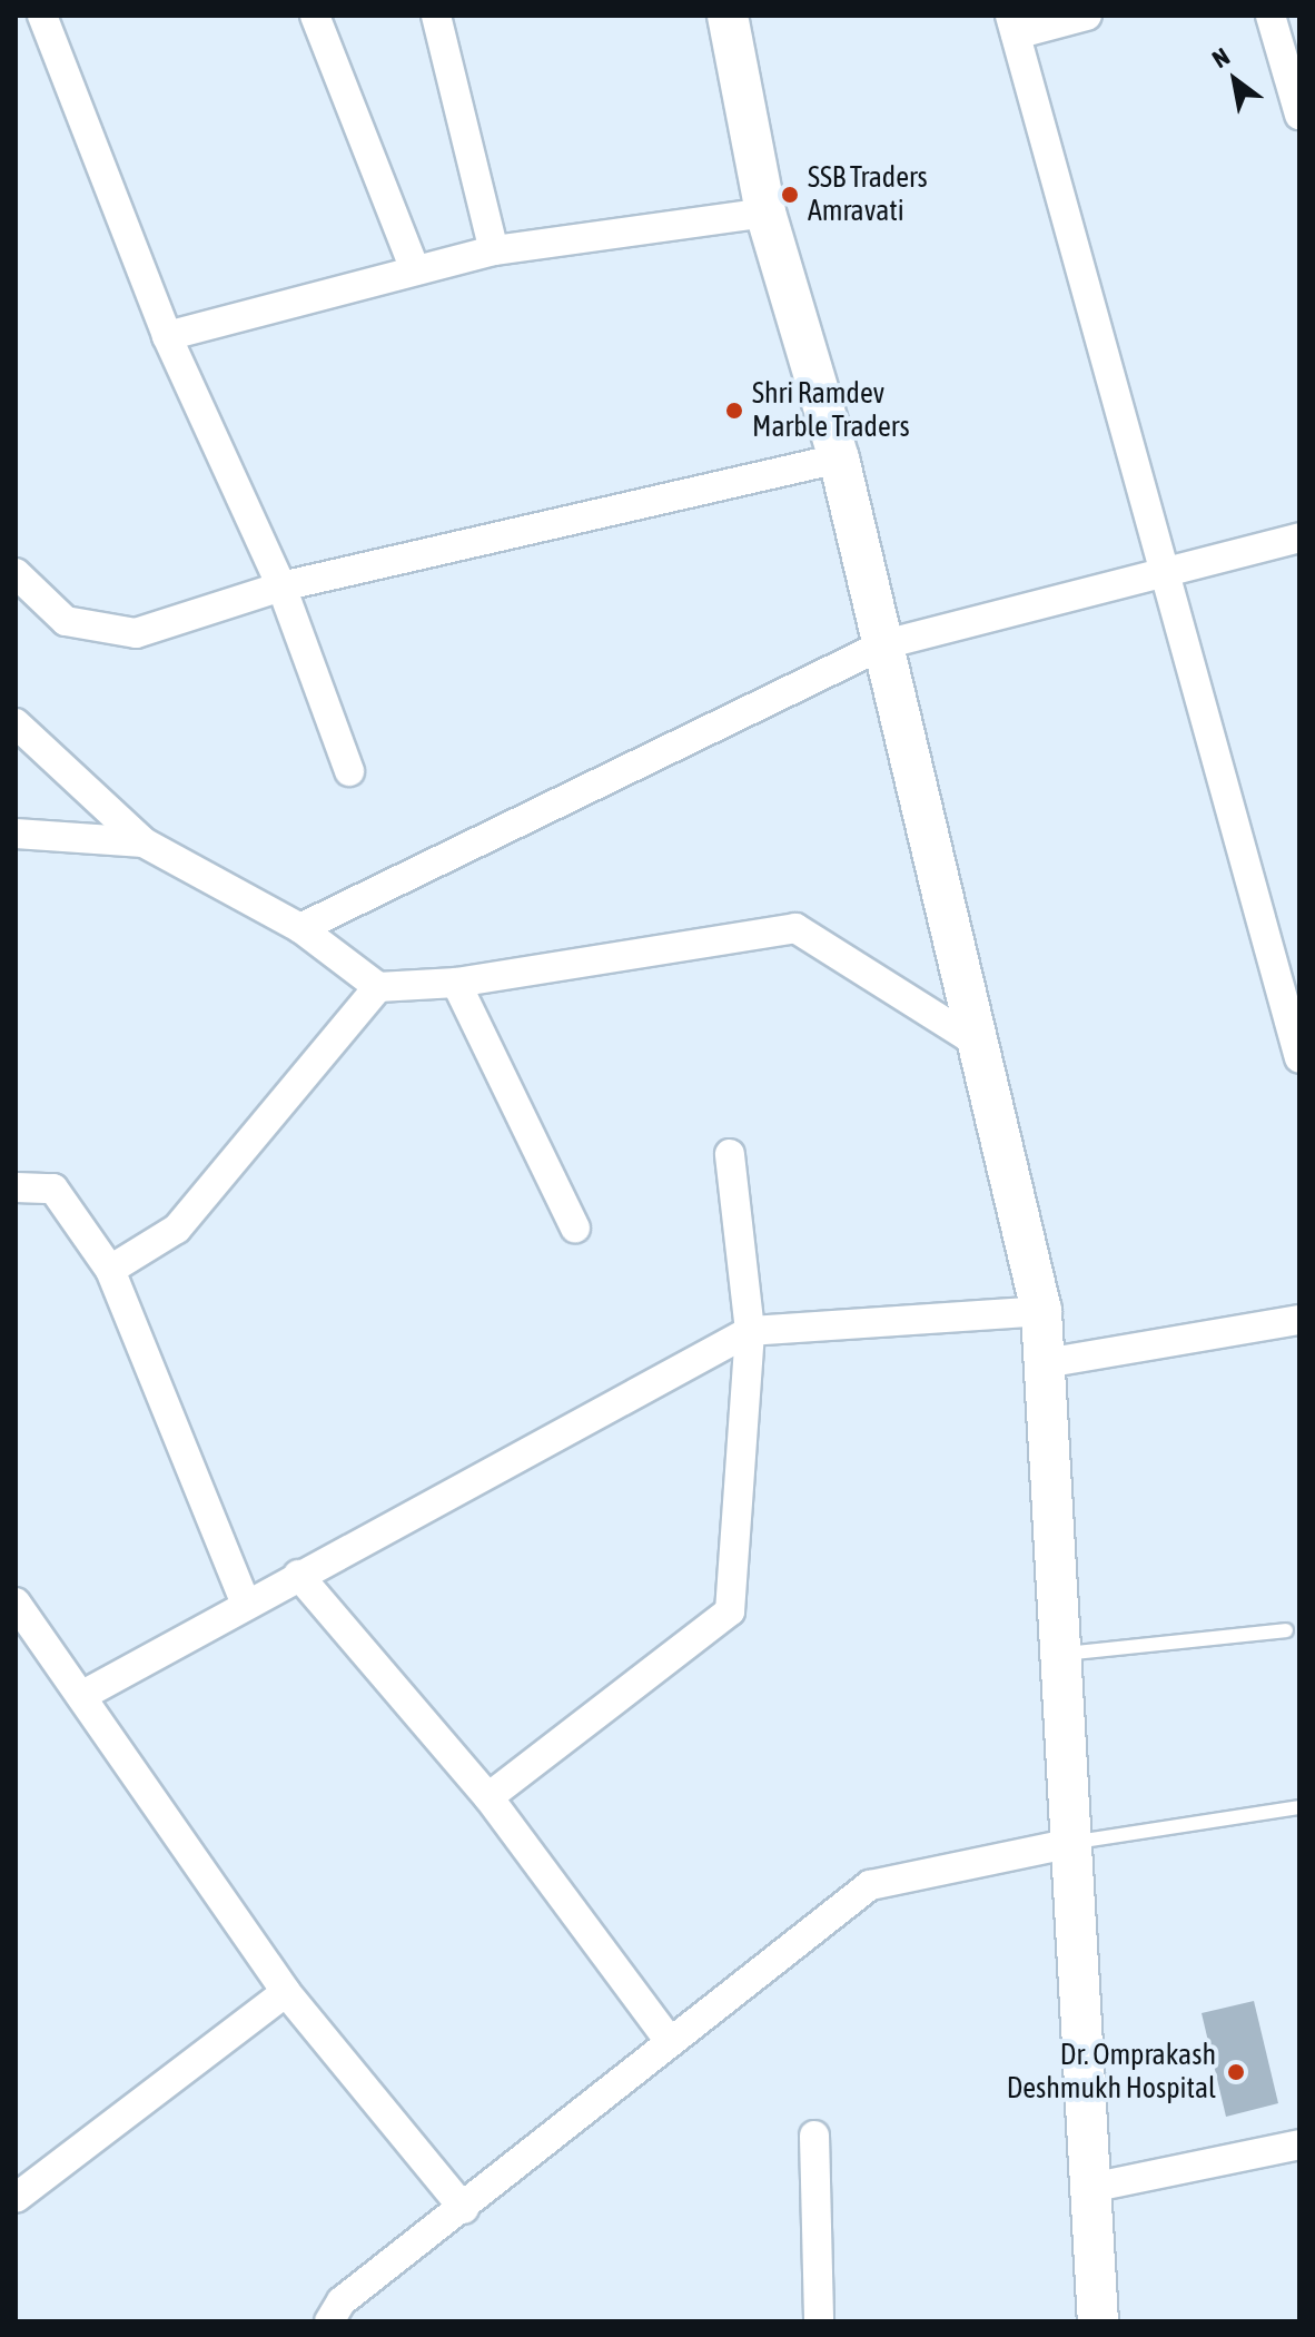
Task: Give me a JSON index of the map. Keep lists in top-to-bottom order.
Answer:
{
  "places": ["SSB Traders Amravati", "Shri Ramdev Marble Traders", "Dr. Omprakash Deshmukh Hospital"],
  "north": "top left"
}
